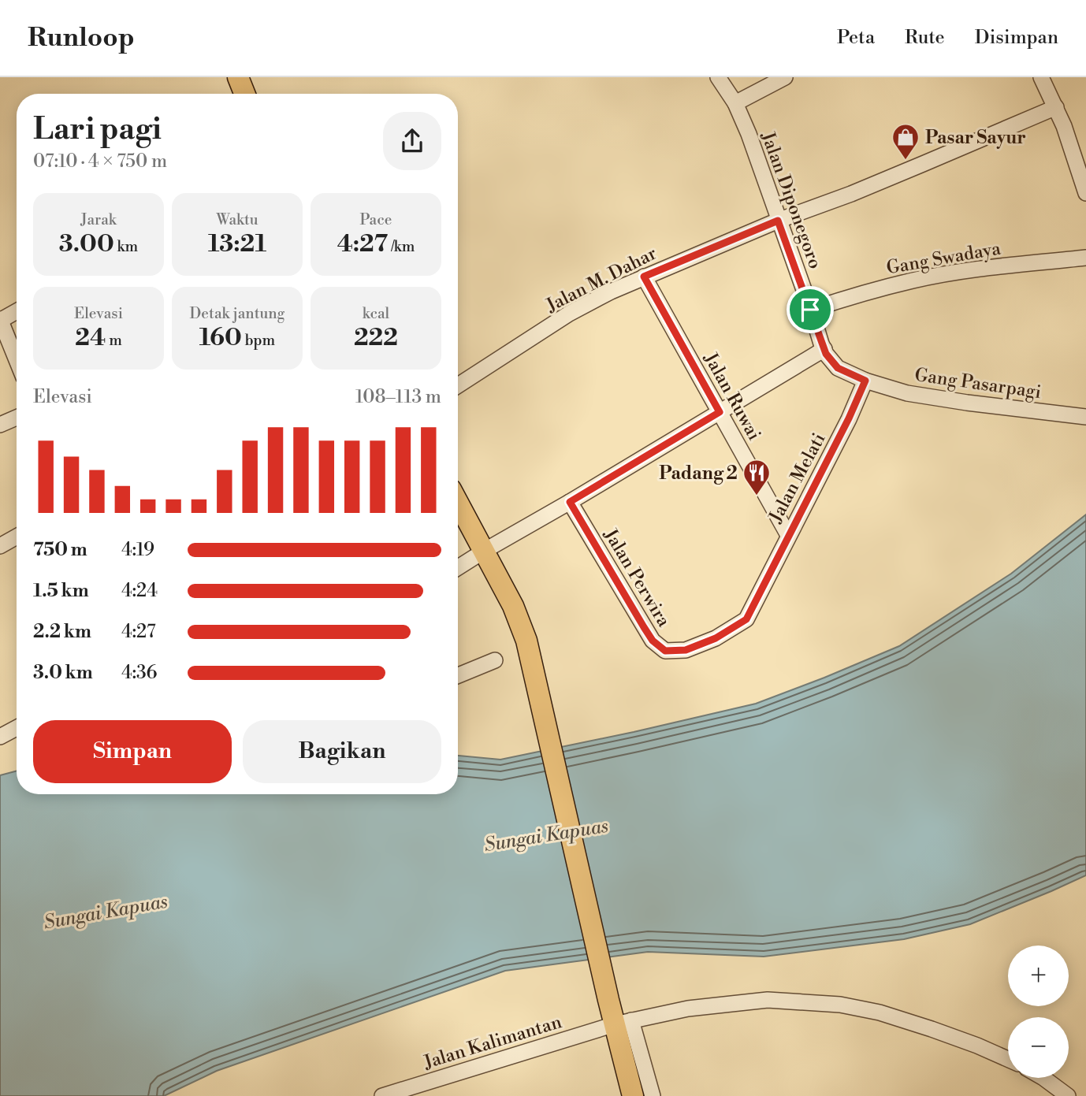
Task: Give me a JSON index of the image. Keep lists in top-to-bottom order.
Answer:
{
  "streets": {
    "street": [
      "Jalan Diponegoro",
      "Gang Swadaya",
      "Jalan M. Dahar",
      "Gang Pasarpagi",
      "Jalan Ruwai",
      "Jalan Melati",
      "Jalan Perwira",
      "Jalan Kalimantan"
    ]
  },
  "crossings": [
    ["Jalan Diponegoro", "Gang Swadaya"],
    ["Jalan Diponegoro", "Jalan M. Dahar"],
    ["Jalan Diponegoro", "Gang Pasarpagi"],
    ["Jalan Diponegoro", "Jalan Melati"],
    ["Jalan M. Dahar", "Jalan Ruwai"],
    ["Gang Pasarpagi", "Jalan Melati"],
    ["Jalan Ruwai", "Jalan Melati"],
    ["Jalan Melati", "Jalan Perwira"]
  ],
  "water": ["Sungai Kapuas"],
  "places": {
    "shop": ["Pasar Sayur"],
    "restaurant": ["Padang 2"]
  },
  "page": {
    "header": "Runloop",
    "nav": ["Peta", "Rute", "Disimpan"],
    "heading": ["Lari pagi", "07:10 · 4 × 750 m"],
    "stats": [
      ["Jarak", "3.00 km"],
      ["Waktu", "13:21"],
      ["Pace", "4:27 /km"],
      ["Elevasi", "24 m"],
      ["Detak jantung", "160 bpm"],
      ["kcal", "222"]
    ],
    "chart": ["Elevasi", "108–113 m"],
    "list": [
      {
        "name": "750 m",
        "note": "4:19"
      },
      {
        "name": "1.5 km",
        "note": "4:24"
      },
      {
        "name": "2.2 km",
        "note": "4:27"
      },
      {
        "name": "3.0 km",
        "note": "4:36"
      }
    ],
    "buttons": ["Simpan", "Bagikan"],
    "map_buttons": ["+", "−"]
  }
}
